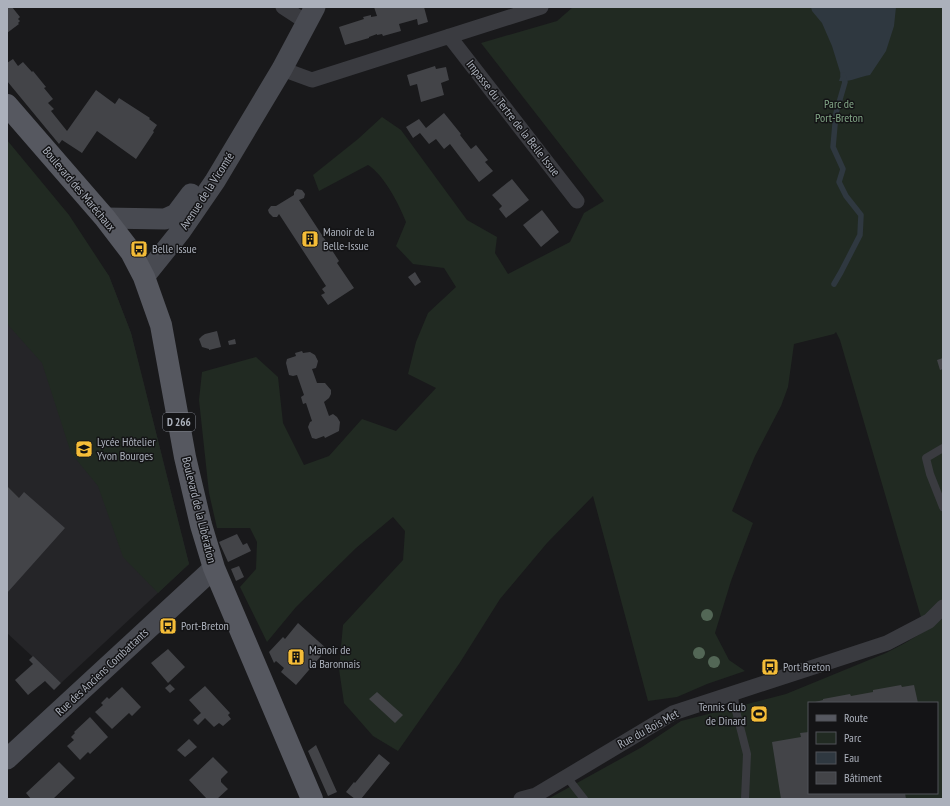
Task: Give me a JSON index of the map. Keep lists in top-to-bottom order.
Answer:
{
  "streets": {
    "main road": [
      "Boulevard des Maréchaux",
      "Avenue de la Vicomté",
      "D 266",
      "Boulevard de la Libération",
      "Rue des Anciens Combattants"
    ],
    "street": ["Impasse du Tertre de la Belle Issue", "Rue du Bois Met"]
  },
  "crossings": [
    ["Boulevard des Maréchaux", "Avenue de la Vicomté"],
    ["Boulevard des Maréchaux", "Boulevard de la Libération"],
    ["Avenue de la Vicomté", "Boulevard de la Libération"],
    ["Boulevard de la Libération", "Rue des Anciens Combattants"]
  ],
  "parks": ["Parc de Port-Breton"],
  "places": {
    "building": ["Manoir de la Belle-Issue", "Manoir de la Baronnais"],
    "bus stop": ["Belle Issue", "Port-Breton", "Port Breton"],
    "school or university": ["Lycée Hôtelier Yvon Bourges"],
    "sports": ["Tennis Club de Dinard"]
  },
  "legend": [
    "Route",
    "Parc",
    "Eau",
    "Bâtiment"
  ]
}
